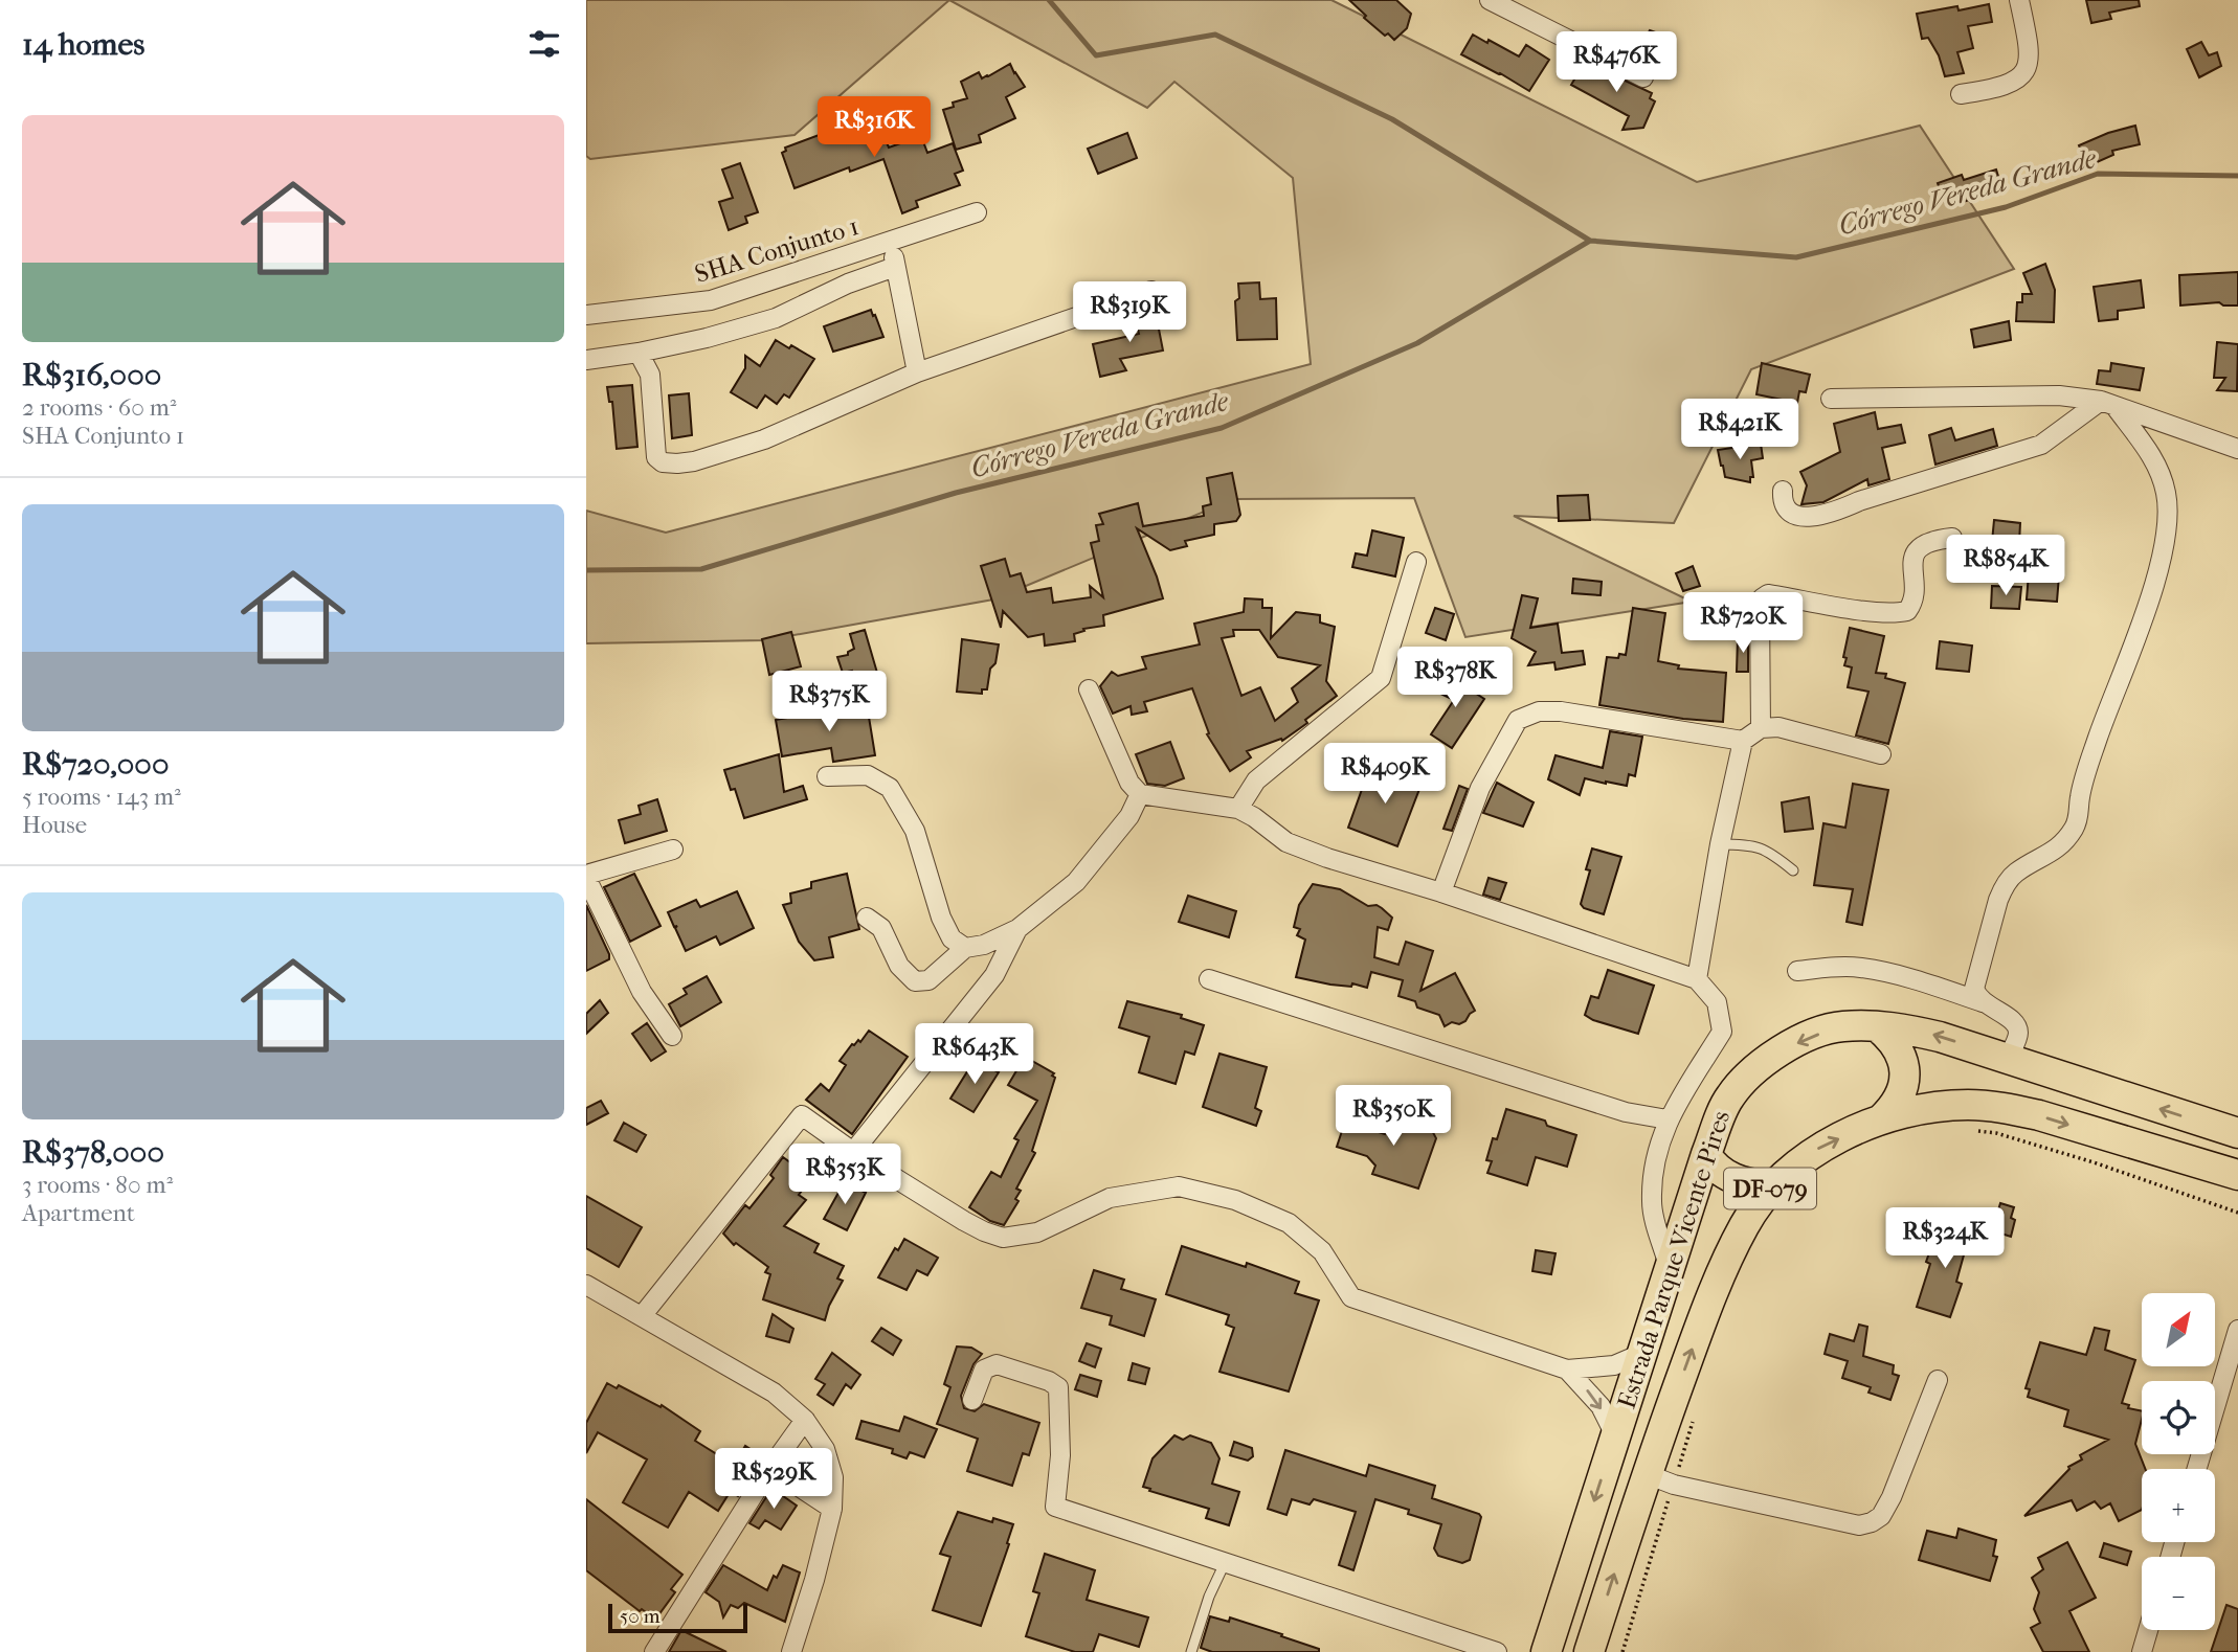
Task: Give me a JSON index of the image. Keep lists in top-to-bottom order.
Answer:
{
  "streets": {
    "main road": ["DF-079", "Estrada Parque Vicente Pires"],
    "street": ["SHA Conjunto 1"]
  },
  "water": ["Córrego Vereda Grande"],
  "scale_bar": "50 m",
  "north": "top right",
  "page": {
    "heading": "14 homes",
    "price": [
      "R$476K",
      "R$316K",
      "R$319K",
      "R$421K",
      "R$854K",
      "R$720K",
      "R$378K",
      "R$375K",
      "R$409K",
      "R$643K",
      "R$350K",
      "R$353K",
      "R$324K",
      "R$529K"
    ],
    "list": [
      {
        "name": "R$316,000",
        "note": "2 rooms · 60 m² · SHA Conjunto 1"
      },
      {
        "name": "R$720,000",
        "note": "5 rooms · 143 m² · House"
      },
      {
        "name": "R$378,000",
        "note": "3 rooms · 80 m² · Apartment"
      }
    ],
    "map_buttons": ["+", "−"],
    "scale": "50 m"
  }
}
